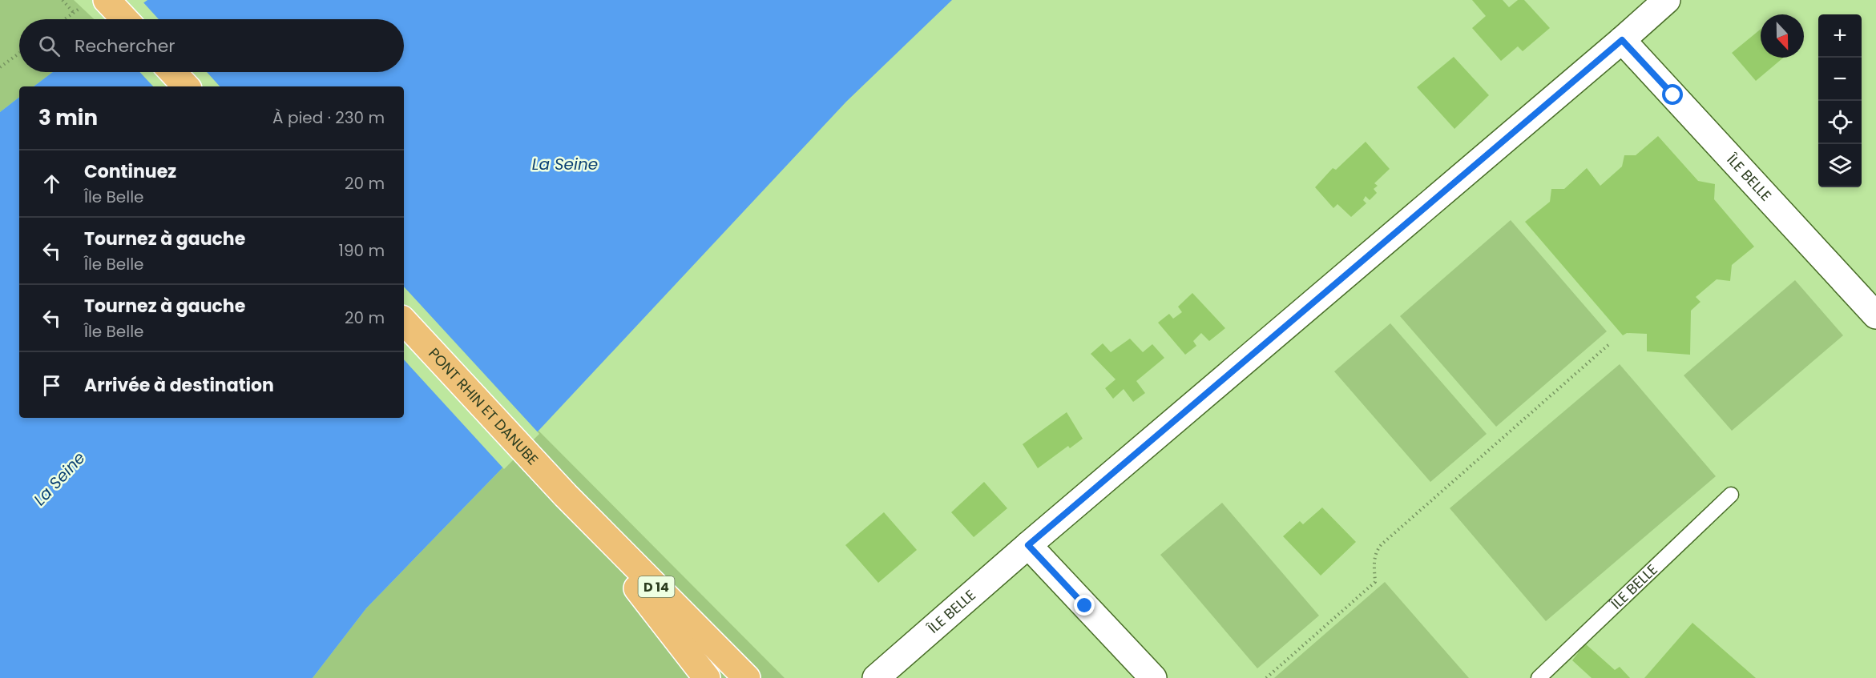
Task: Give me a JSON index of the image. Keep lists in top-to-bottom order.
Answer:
{
  "streets": {
    "main road": ["PONT RHIN ET DANUBE", "D 14"],
    "street": ["ÎLE BELLE"]
  },
  "crossings": [
    ["PONT RHIN ET DANUBE", "D 14"]
  ],
  "water": ["La Seine"],
  "north": "bottom",
  "page": {
    "map_buttons": ["+", "−"],
    "search": "Rechercher",
    "heading": ["3 min", "À pied · 230 m"],
    "list": [
      ["Continuez", "Île Belle", "20 m"],
      ["Tournez à gauche", "Île Belle", "190 m"],
      ["Tournez à gauche", "Île Belle", "20 m"],
      "Arrivée à destination"
    ]
  }
}
